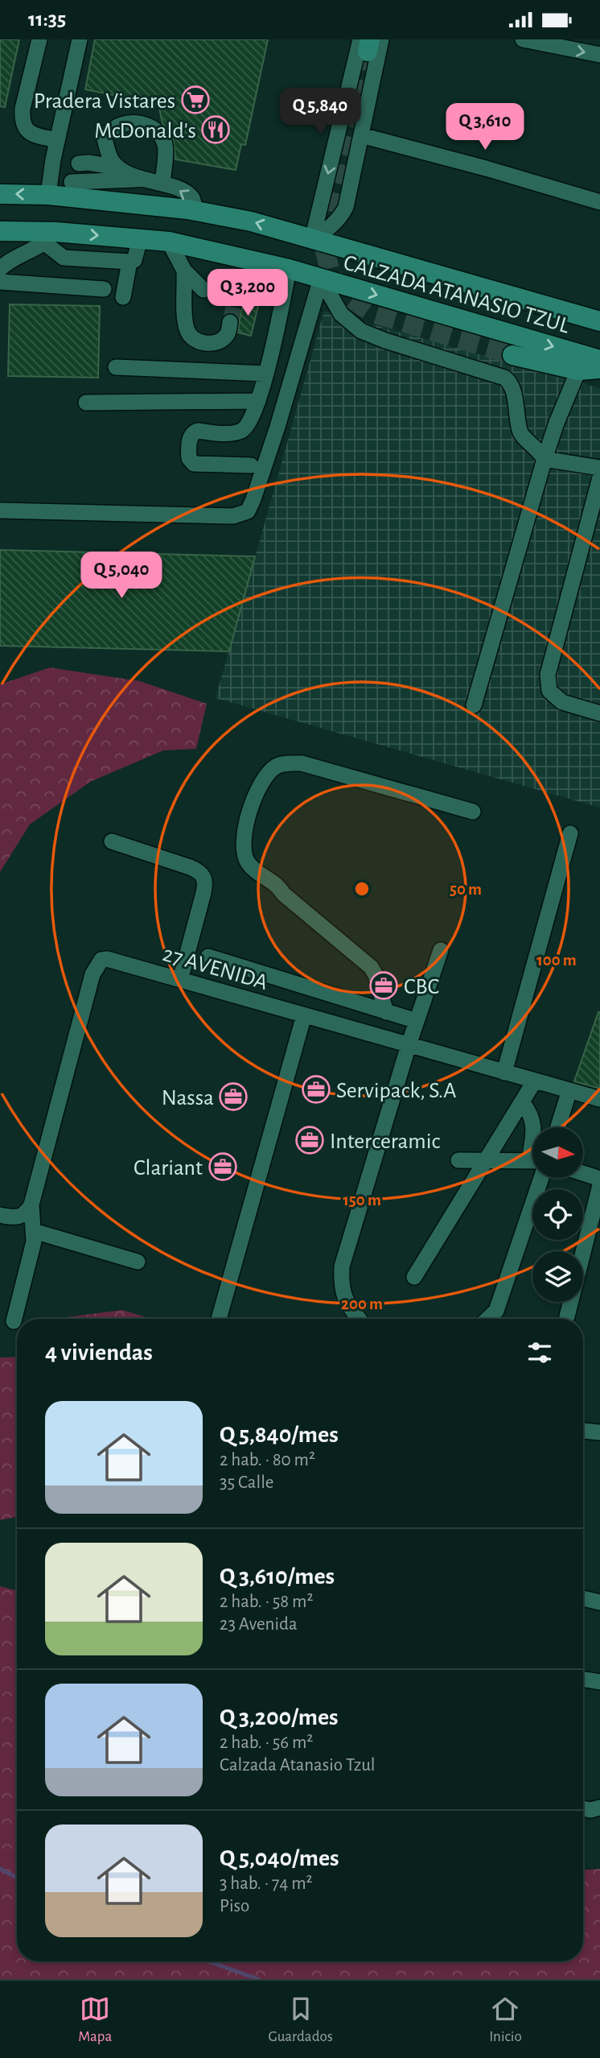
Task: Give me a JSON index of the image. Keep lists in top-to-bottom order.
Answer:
{
  "streets": {
    "main road": ["CALZADA ATANASIO TZUL"],
    "street": ["27 AVENIDA"]
  },
  "places": {
    "supermarket": ["Pradera Vistares"],
    "restaurant": ["McDonald's"],
    "office": [
      "CBC",
      "Servipack, S.A",
      "Nassa",
      "Interceramic",
      "Clariant"
    ]
  },
  "north": "right",
  "page": {
    "status": "11:35",
    "price": [
      "Q 5,840",
      "Q 3,610",
      "Q 3,200",
      "Q 5,040"
    ],
    "heading": "4 viviendas",
    "list": [
      {
        "name": "Q 5,840/mes",
        "note": "2 hab. · 80 m² · 35 Calle"
      },
      {
        "name": "Q 3,610/mes",
        "note": "2 hab. · 58 m² · 23 Avenida"
      },
      {
        "name": "Q 3,200/mes",
        "note": "2 hab. · 56 m² · Calzada Atanasio Tzul"
      },
      {
        "name": "Q 5,040/mes",
        "note": "3 hab. · 74 m² · Piso"
      }
    ],
    "tabs": ["Mapa", "Guardados", "Inicio"]
  },
  "rings": [
    "50 m",
    "100 m",
    "150 m",
    "200 m"
  ]
}
